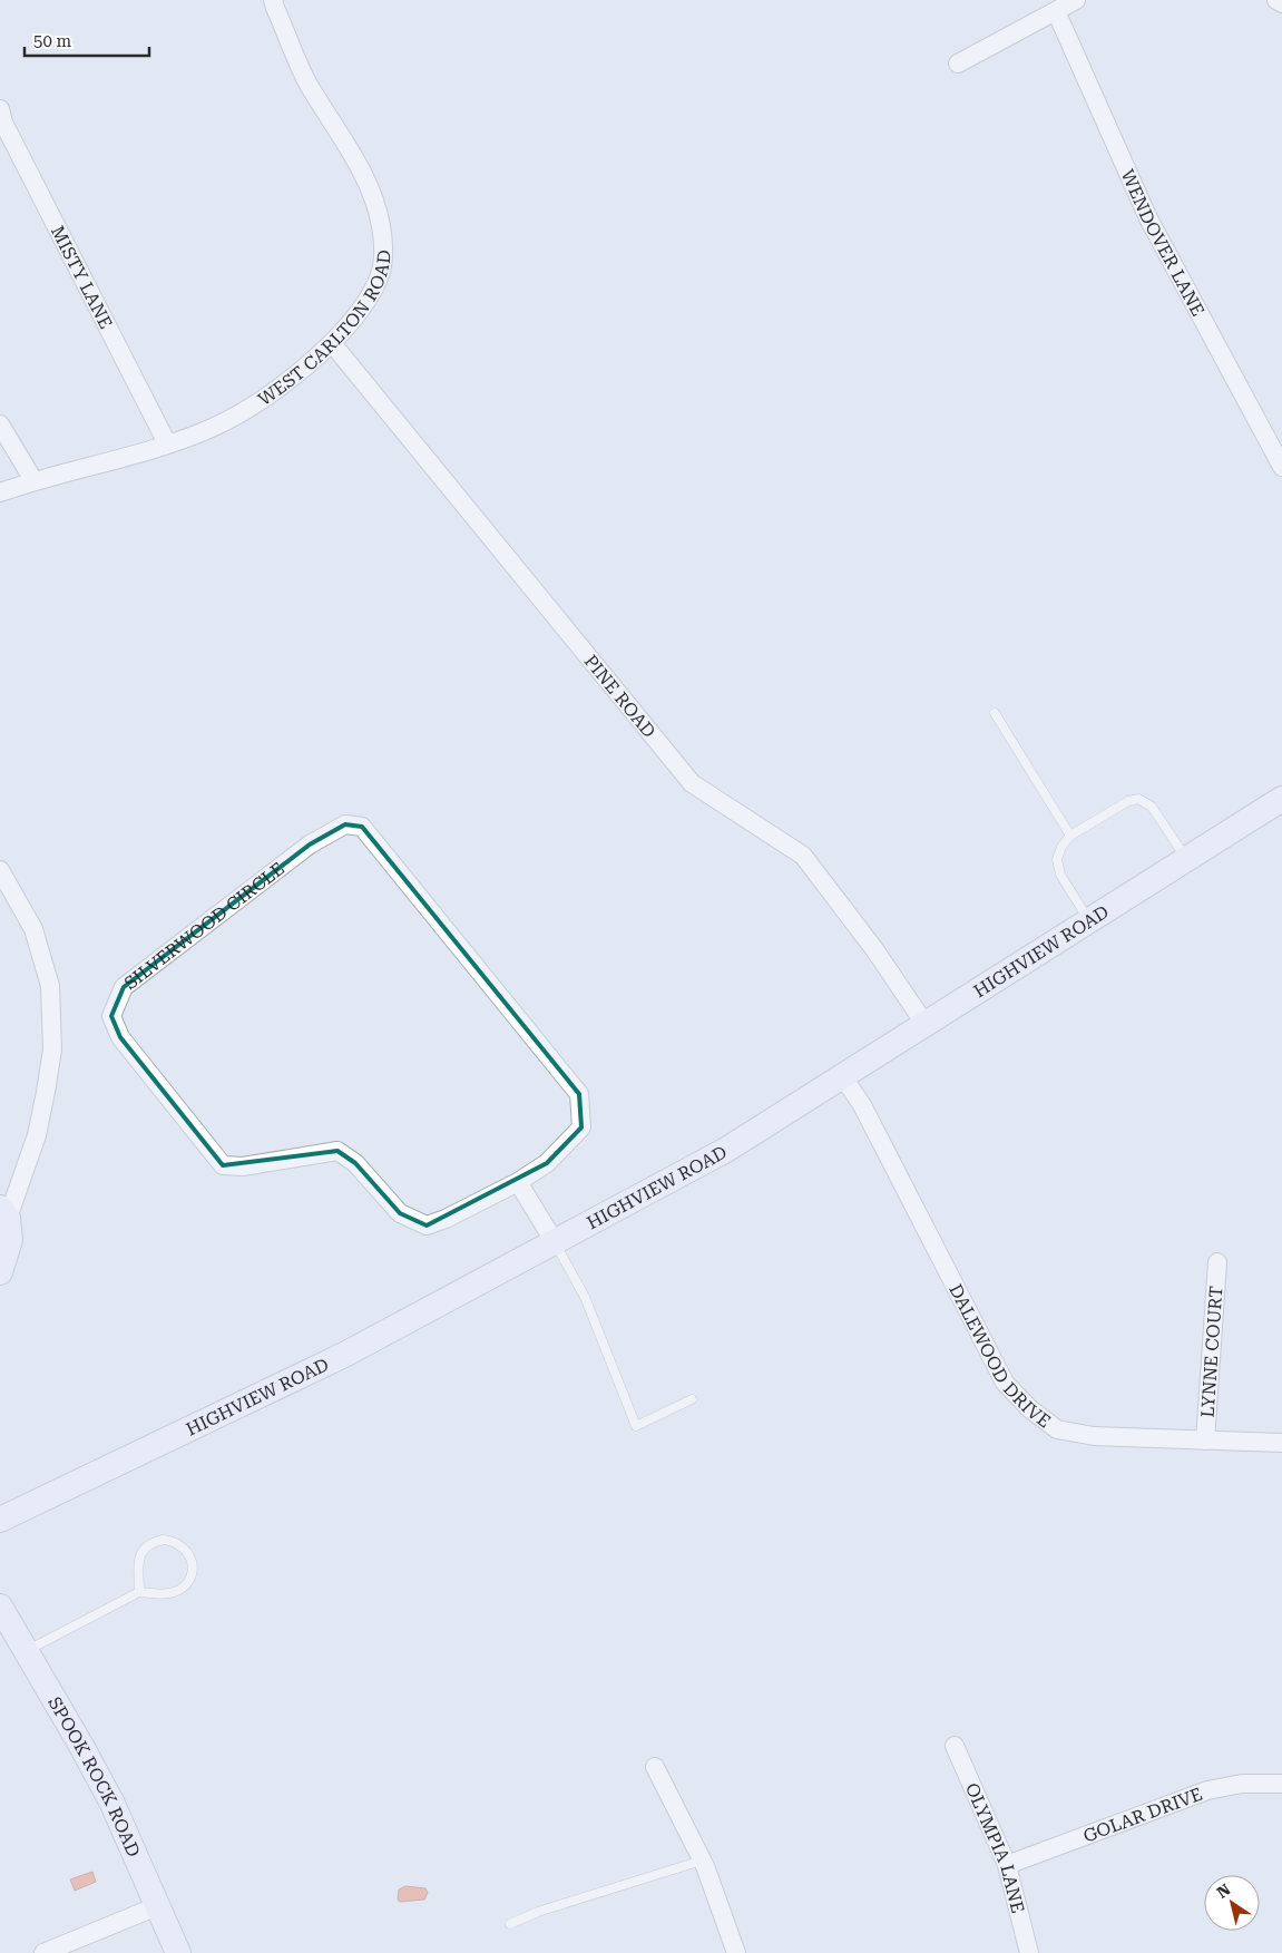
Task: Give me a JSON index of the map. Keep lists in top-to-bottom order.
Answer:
{
  "streets": {
    "street": [
      "WENDOVER LANE",
      "MISTY LANE",
      "WEST CARLTON ROAD",
      "PINE ROAD",
      "SILVERWOOD CIRCLE",
      "HIGHVIEW ROAD",
      "LYNNE COURT",
      "DALEWOOD DRIVE",
      "SPOOK ROCK ROAD",
      "GOLAR DRIVE",
      "OLYMPIA LANE"
    ]
  },
  "crossings": [
    ["MISTY LANE", "WEST CARLTON ROAD"],
    ["WEST CARLTON ROAD", "PINE ROAD"],
    ["PINE ROAD", "HIGHVIEW ROAD"],
    ["HIGHVIEW ROAD", "DALEWOOD DRIVE"],
    ["LYNNE COURT", "DALEWOOD DRIVE"],
    ["GOLAR DRIVE", "OLYMPIA LANE"]
  ],
  "scale_bar": "50 m",
  "north": "top left"
}
